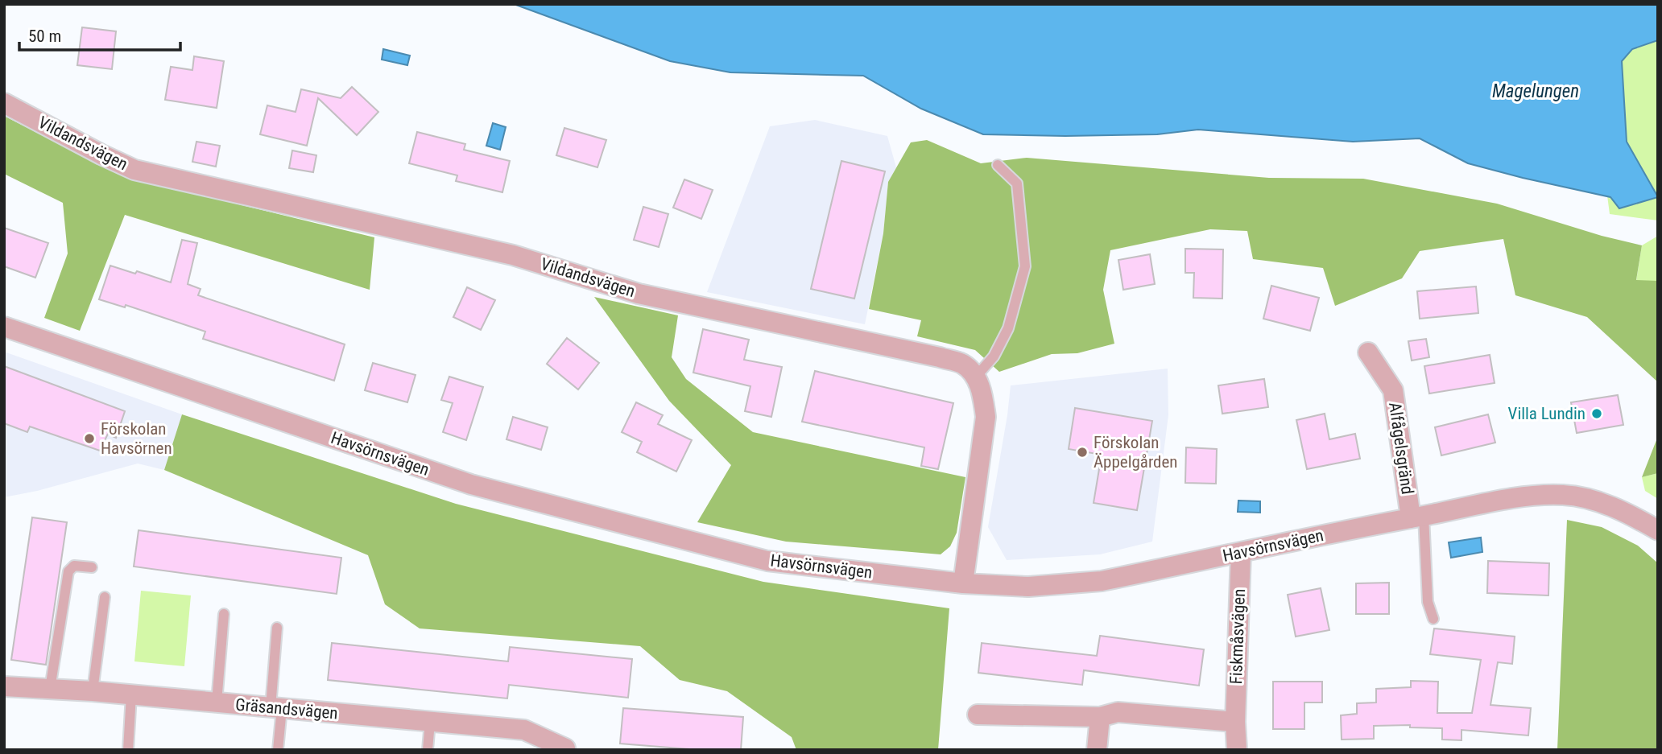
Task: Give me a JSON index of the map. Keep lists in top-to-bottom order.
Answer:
{
  "streets": {
    "street": [
      "Vildandsvägen",
      "Alfågelsgränd",
      "Havsörnsvägen",
      "Fiskmåsvägen",
      "Gräsandsvägen"
    ]
  },
  "crossings": [
    ["Alfågelsgränd", "Havsörnsvägen"],
    ["Havsörnsvägen", "Fiskmåsvägen"]
  ],
  "water": ["Magelungen"],
  "places": ["Villa Lundin", "Förskolan Havsörnen", "Förskolan Äppelgården"],
  "scale_bar": "50 m"
}
